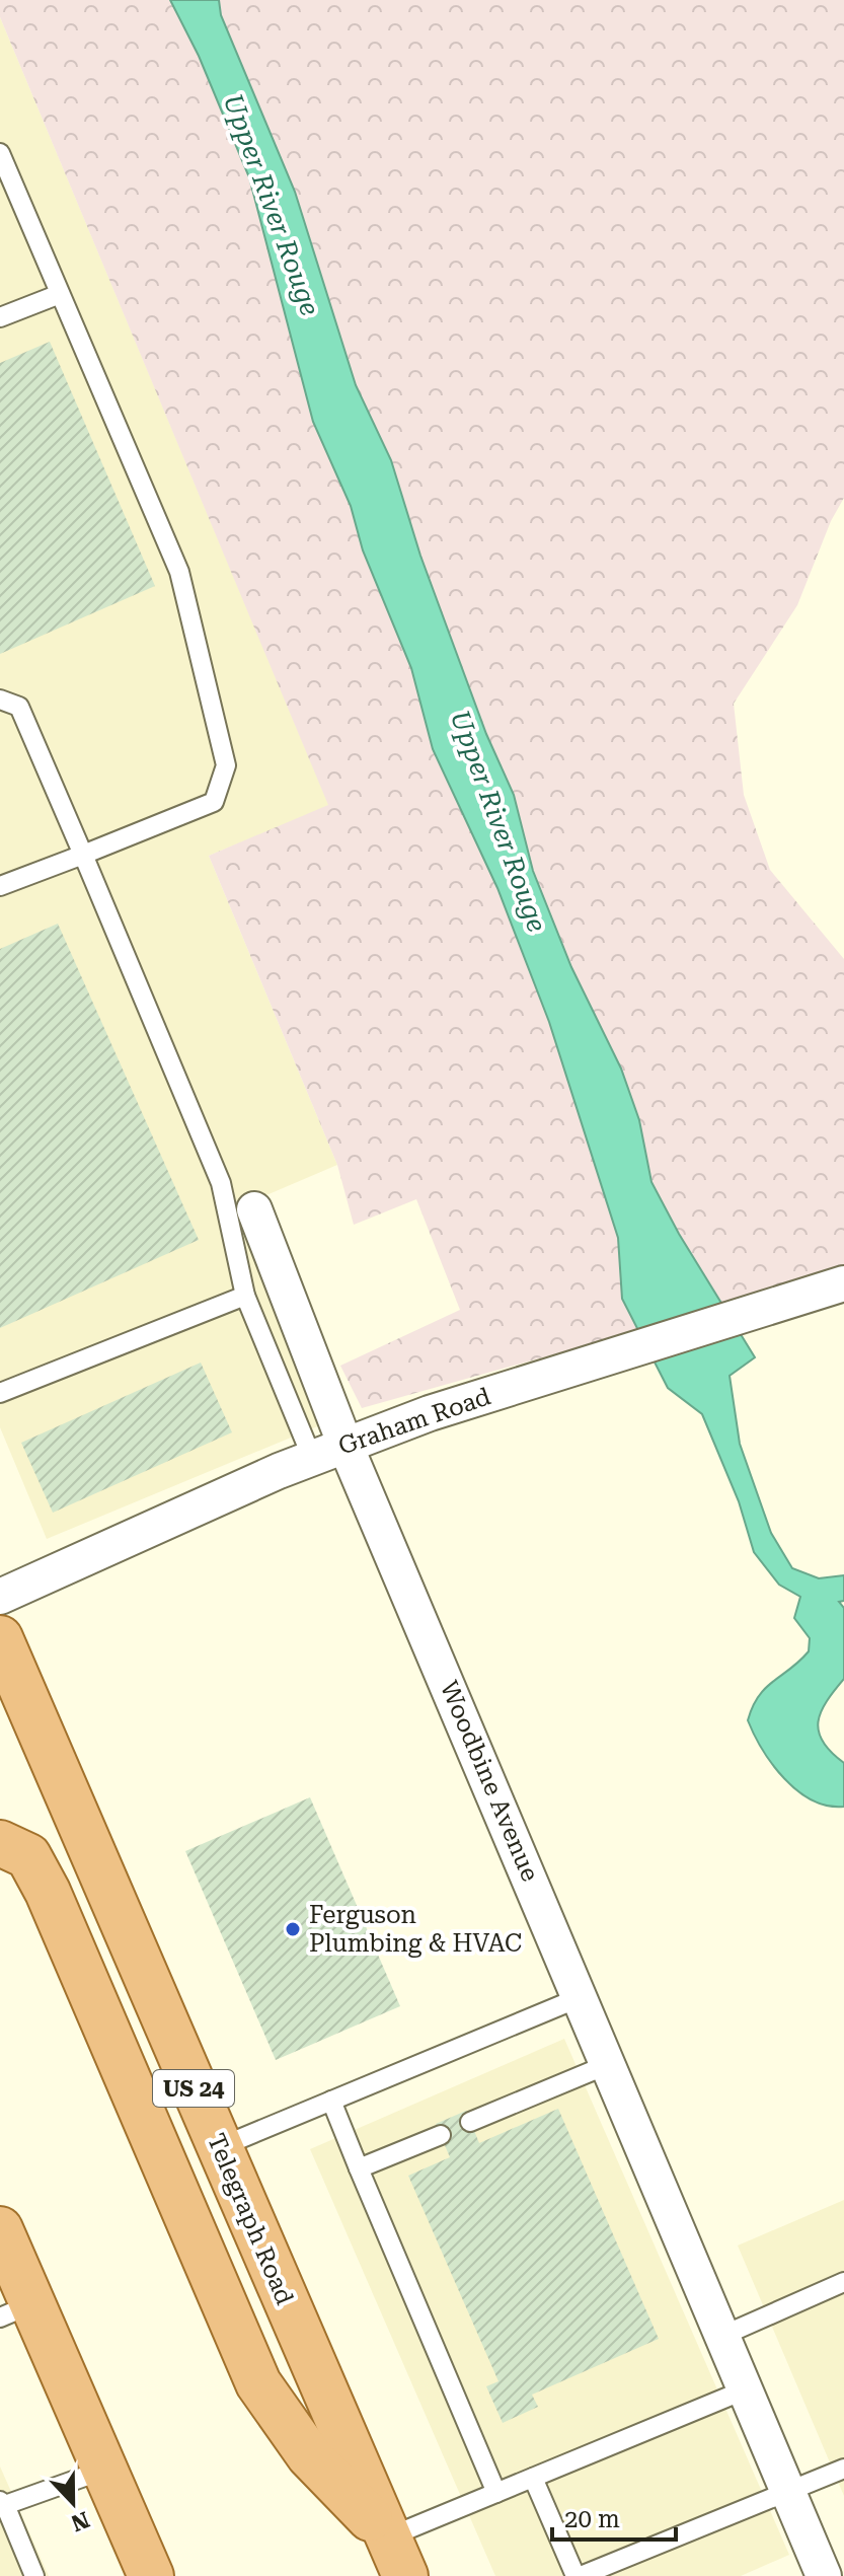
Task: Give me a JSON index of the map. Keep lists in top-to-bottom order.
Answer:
{
  "streets": {
    "main road": ["US 24", "Telegraph Road"],
    "street": ["Graham Road", "Woodbine Avenue"]
  },
  "crossings": [
    ["Graham Road", "Woodbine Avenue"]
  ],
  "water": ["Upper River Rouge"],
  "places": ["Ferguson Plumbing & HVAC"],
  "scale_bar": "20 m",
  "north": "bottom"
}
